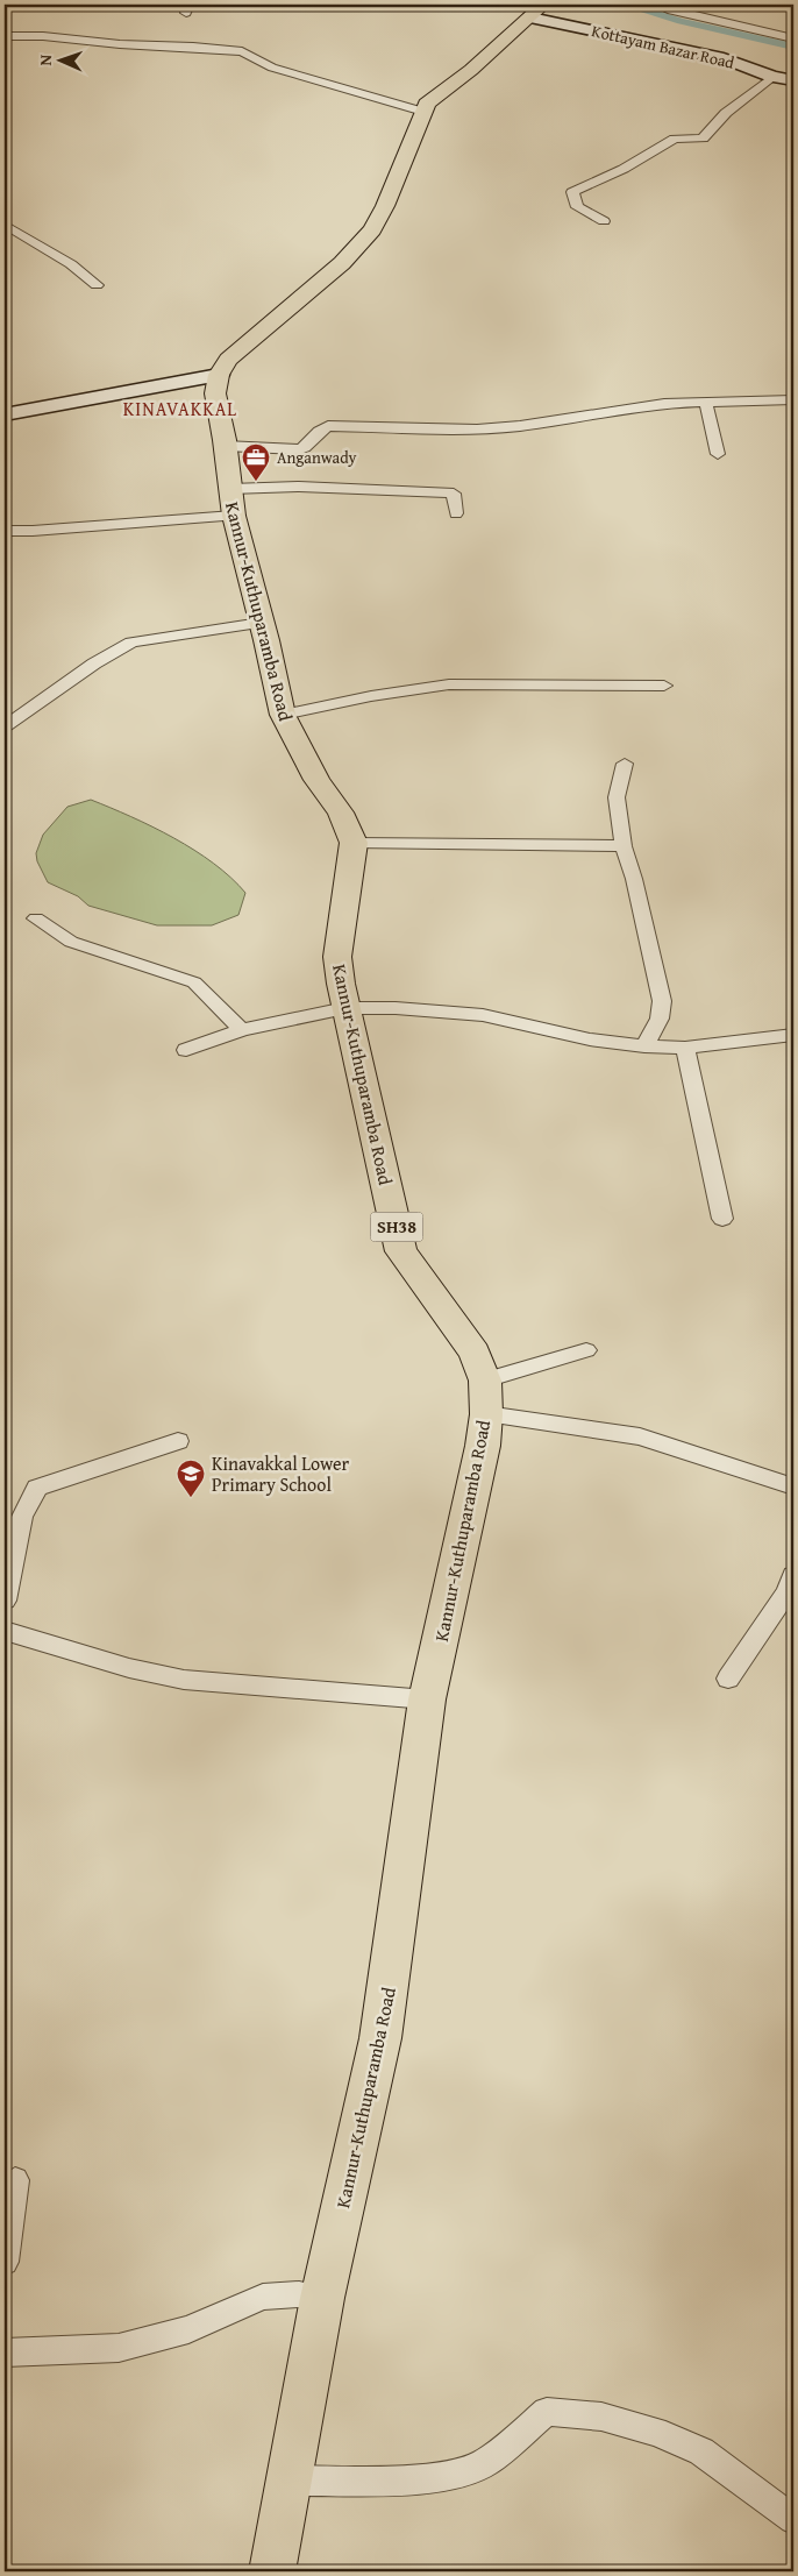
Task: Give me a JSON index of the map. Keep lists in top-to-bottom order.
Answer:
{
  "streets": {
    "main road": ["Kottayam Bazar Road", "Kannur-Kuthuparamba Road", "SH38"]
  },
  "districts": ["KINAVAKKAL"],
  "places": {
    "office": ["Anganwady"],
    "school or university": ["Kinavakkal Lower Primary School"]
  },
  "north": "left"
}
